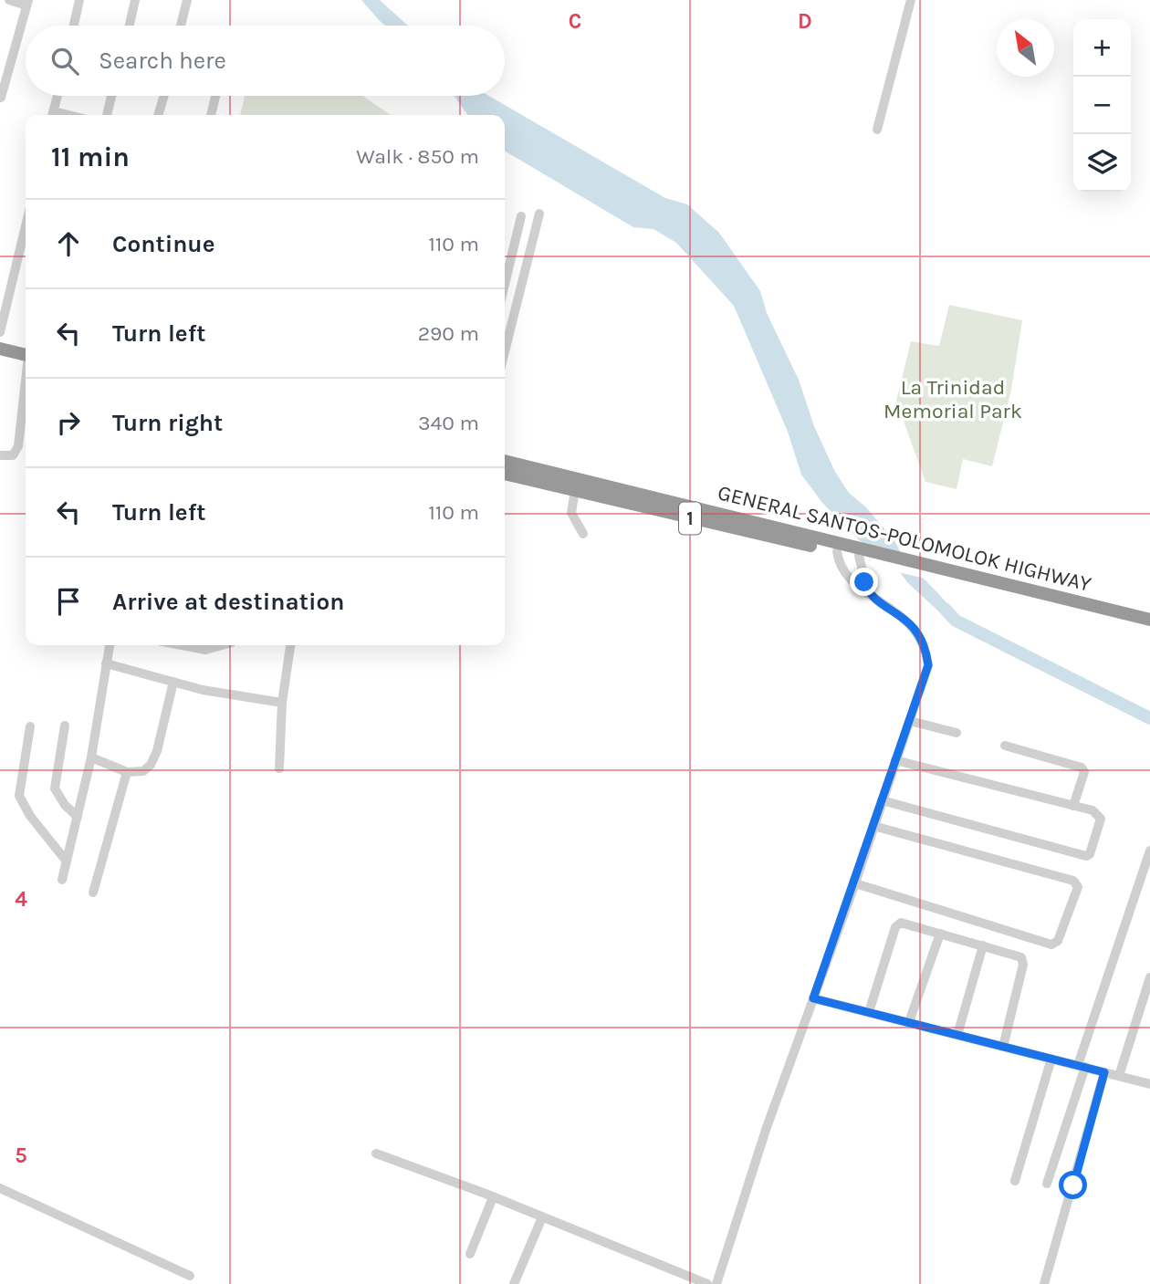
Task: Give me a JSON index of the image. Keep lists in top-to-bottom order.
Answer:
{
  "streets": {
    "highway": ["1", "GENERAL SANTOS-POLOMOLOK HIGHWAY"]
  },
  "crossings": [
    ["1", "GENERAL SANTOS-POLOMOLOK HIGHWAY"]
  ],
  "parks": ["La Trinidad Memorial Park"],
  "north": "top left",
  "page": {
    "map_buttons": ["+", "−"],
    "search": "Search here",
    "heading": ["11 min", "Walk · 850 m"],
    "list": [
      ["Continue", "110 m"],
      ["Turn left", "290 m"],
      ["Turn right", "340 m"],
      ["Turn left", "110 m"],
      "Arrive at destination"
    ]
  },
  "grid": {
    "columns": ["C", "D"],
    "rows": ["4", "5"]
  }
}
